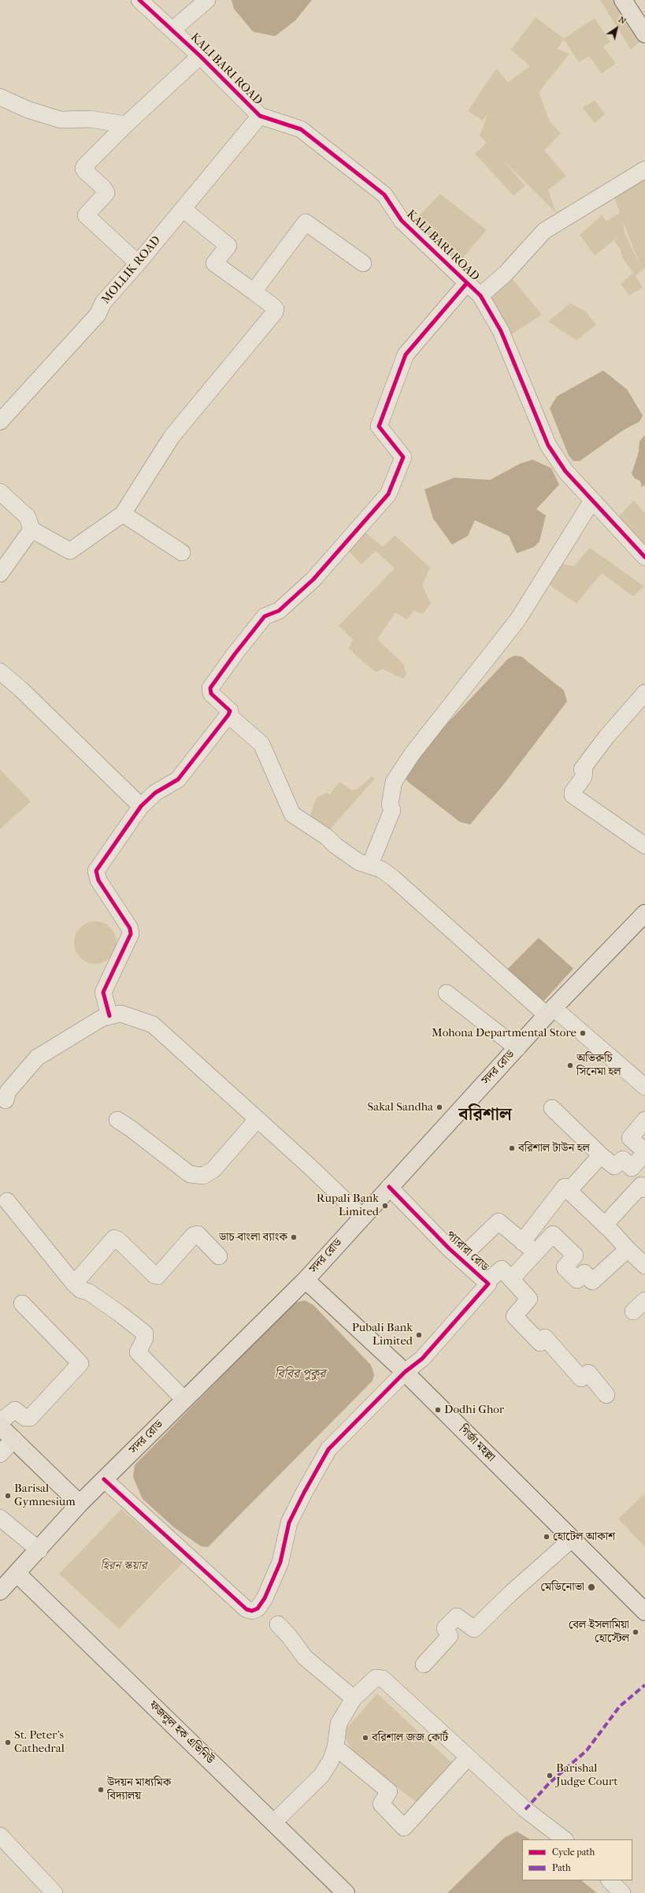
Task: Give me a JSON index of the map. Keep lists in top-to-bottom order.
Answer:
{
  "streets": {
    "main road": ["সদর রোড", "গির্জা মহল্লা", "ফজলুল হক এভিনিউ"],
    "street": ["KALI BARI ROAD", "MOLLIK ROAD", "প্যারারা রোড"]
  },
  "crossings": [
    ["KALI BARI ROAD", "MOLLIK ROAD"],
    ["সদর রোড", "প্যারারা রোড"],
    ["সদর রোড", "গির্জা মহল্লা"],
    ["সদর রোড", "ফজলুল হক এভিনিউ"],
    ["প্যারারা রোড", "গির্জা মহল্লা"]
  ],
  "districts": ["বরিশাল"],
  "water": ["বিবির পুকুর"],
  "parks": ["হিরন স্কয়ার"],
  "places": [
    "Mohona Departmental Store",
    "অভিরুচি সিনেমা হল",
    "Sakal Sandha",
    "বরিশাল টাউন হল",
    "Rupali Bank Limited",
    "ডাচ-বাংলা ব্যাংক",
    "Pubali Bank Limited",
    "Dodhi Ghor",
    "Barisal Gymnesium",
    "হোটেল আকাশ",
    "মেডিনোভা",
    "বেল-ইসলামিয়া হোস্টেল",
    "বরিশাল জজ কোর্ট",
    "St. Peter’s Cathedral",
    "Barishal Judge Court",
    "উদয়ন মাধ্যমিক বিদ্যালয়"
  ],
  "legend": ["Cycle path", "Path"],
  "north": "top right"
}
